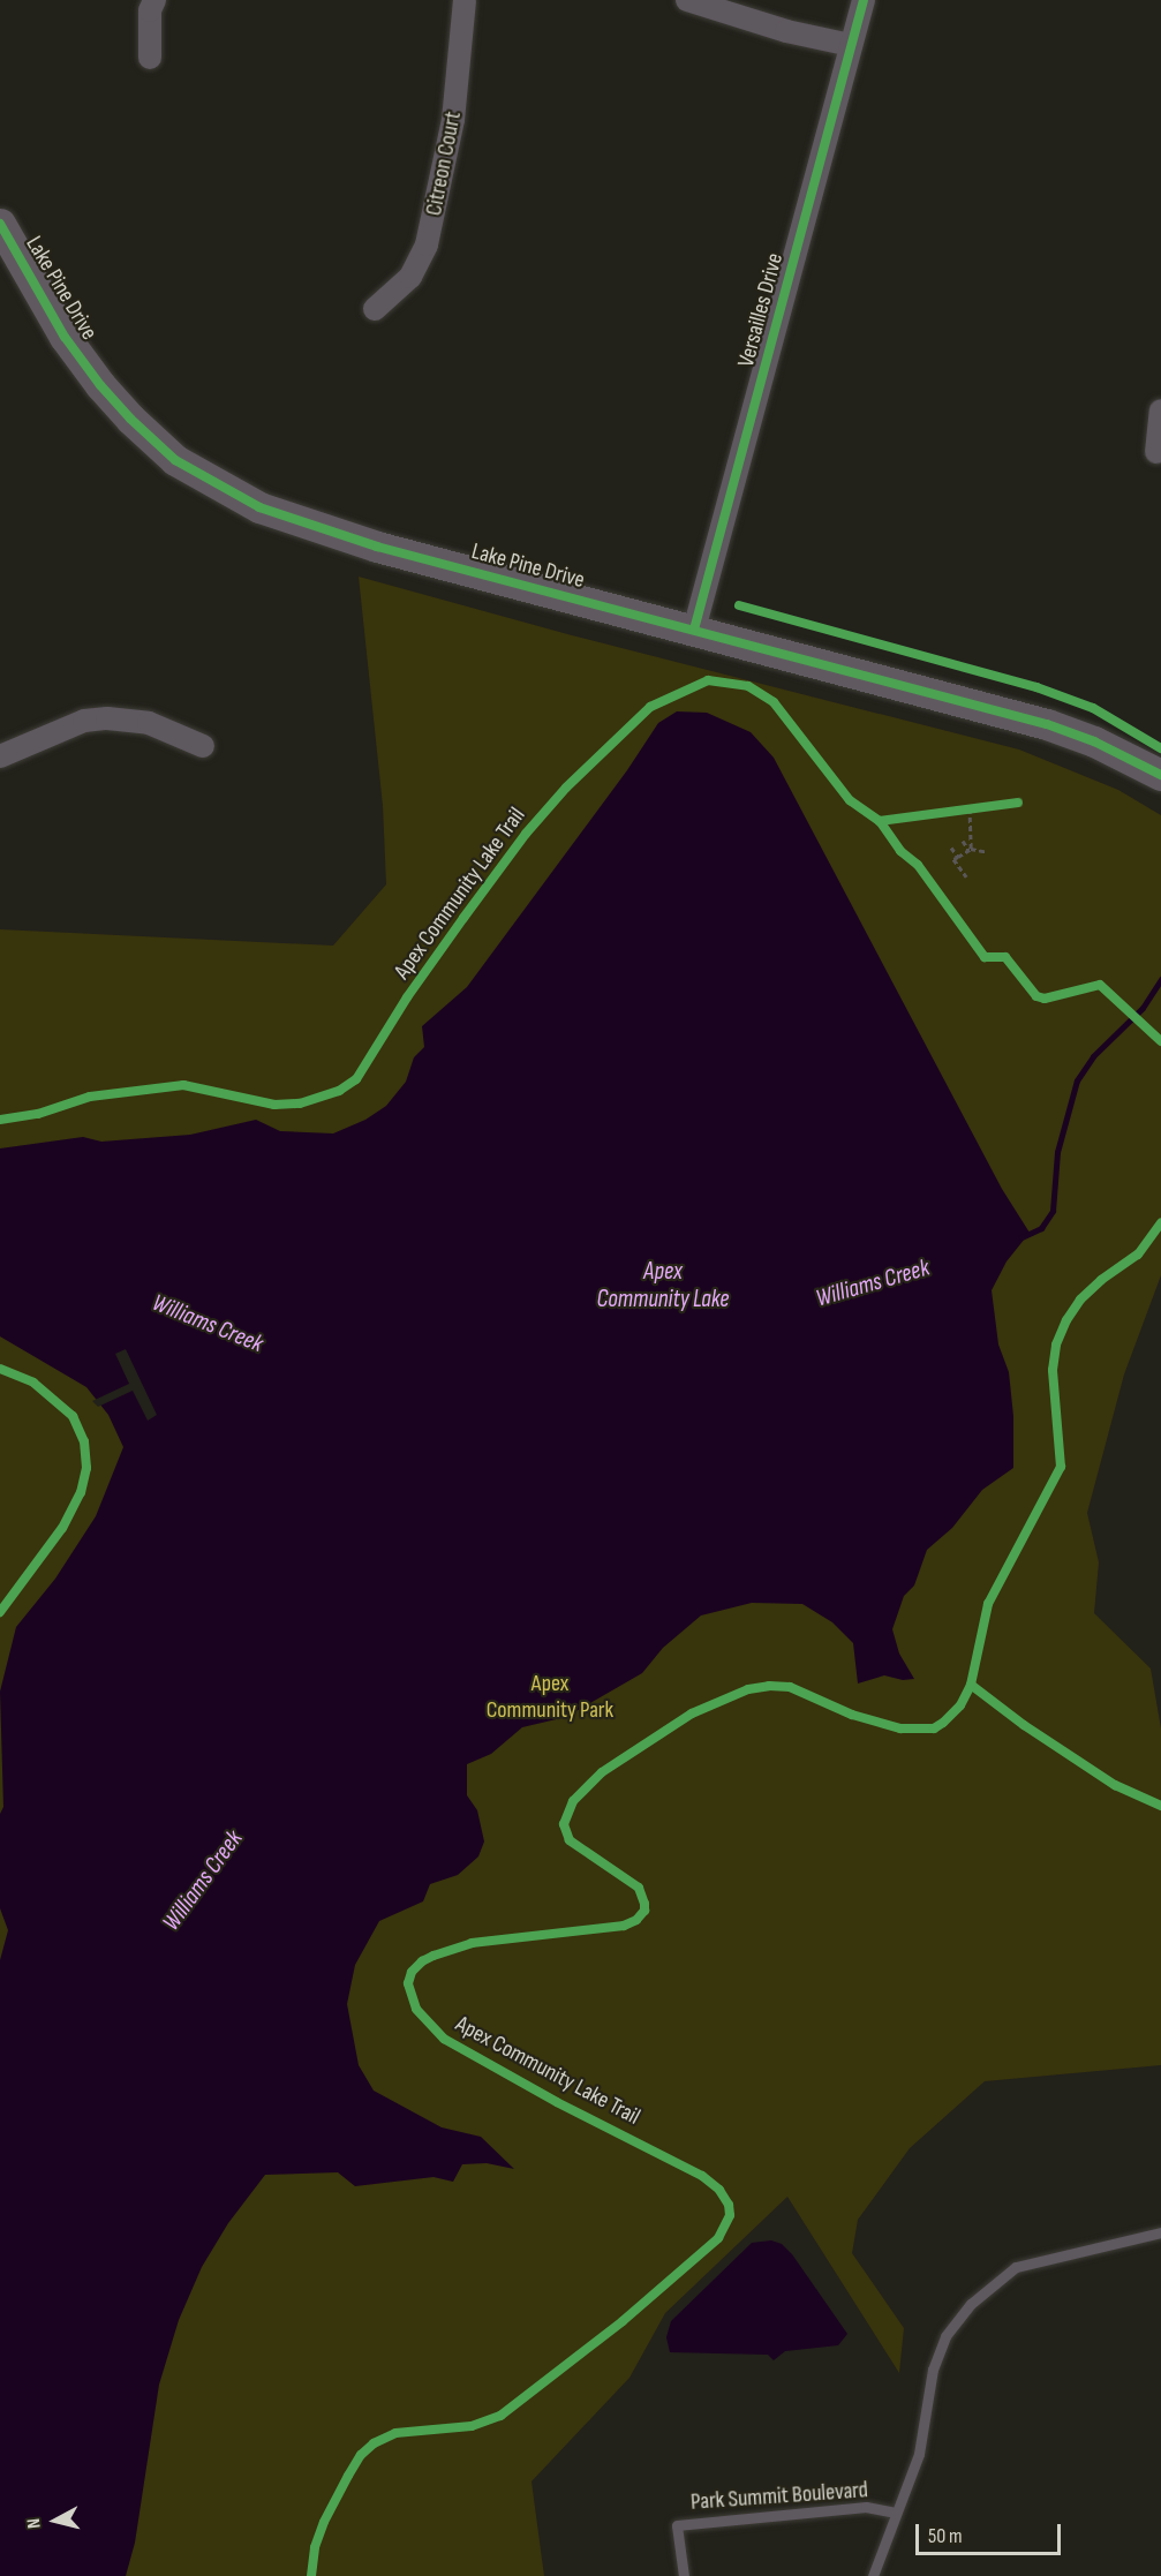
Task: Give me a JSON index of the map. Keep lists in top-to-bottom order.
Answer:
{
  "streets": {
    "main road": ["Lake Pine Drive"],
    "street": ["Citreon Court", "Versailles Drive"],
    "lane": ["Park Summit Boulevard"],
    "cycle path": ["Apex Community Lake Trail"]
  },
  "crossings": [
    ["Lake Pine Drive", "Versailles Drive"]
  ],
  "water": ["Apex Community Lake", "Williams Creek"],
  "parks": ["Apex Community Park"],
  "scale_bar": "50 m",
  "north": "left"
}
